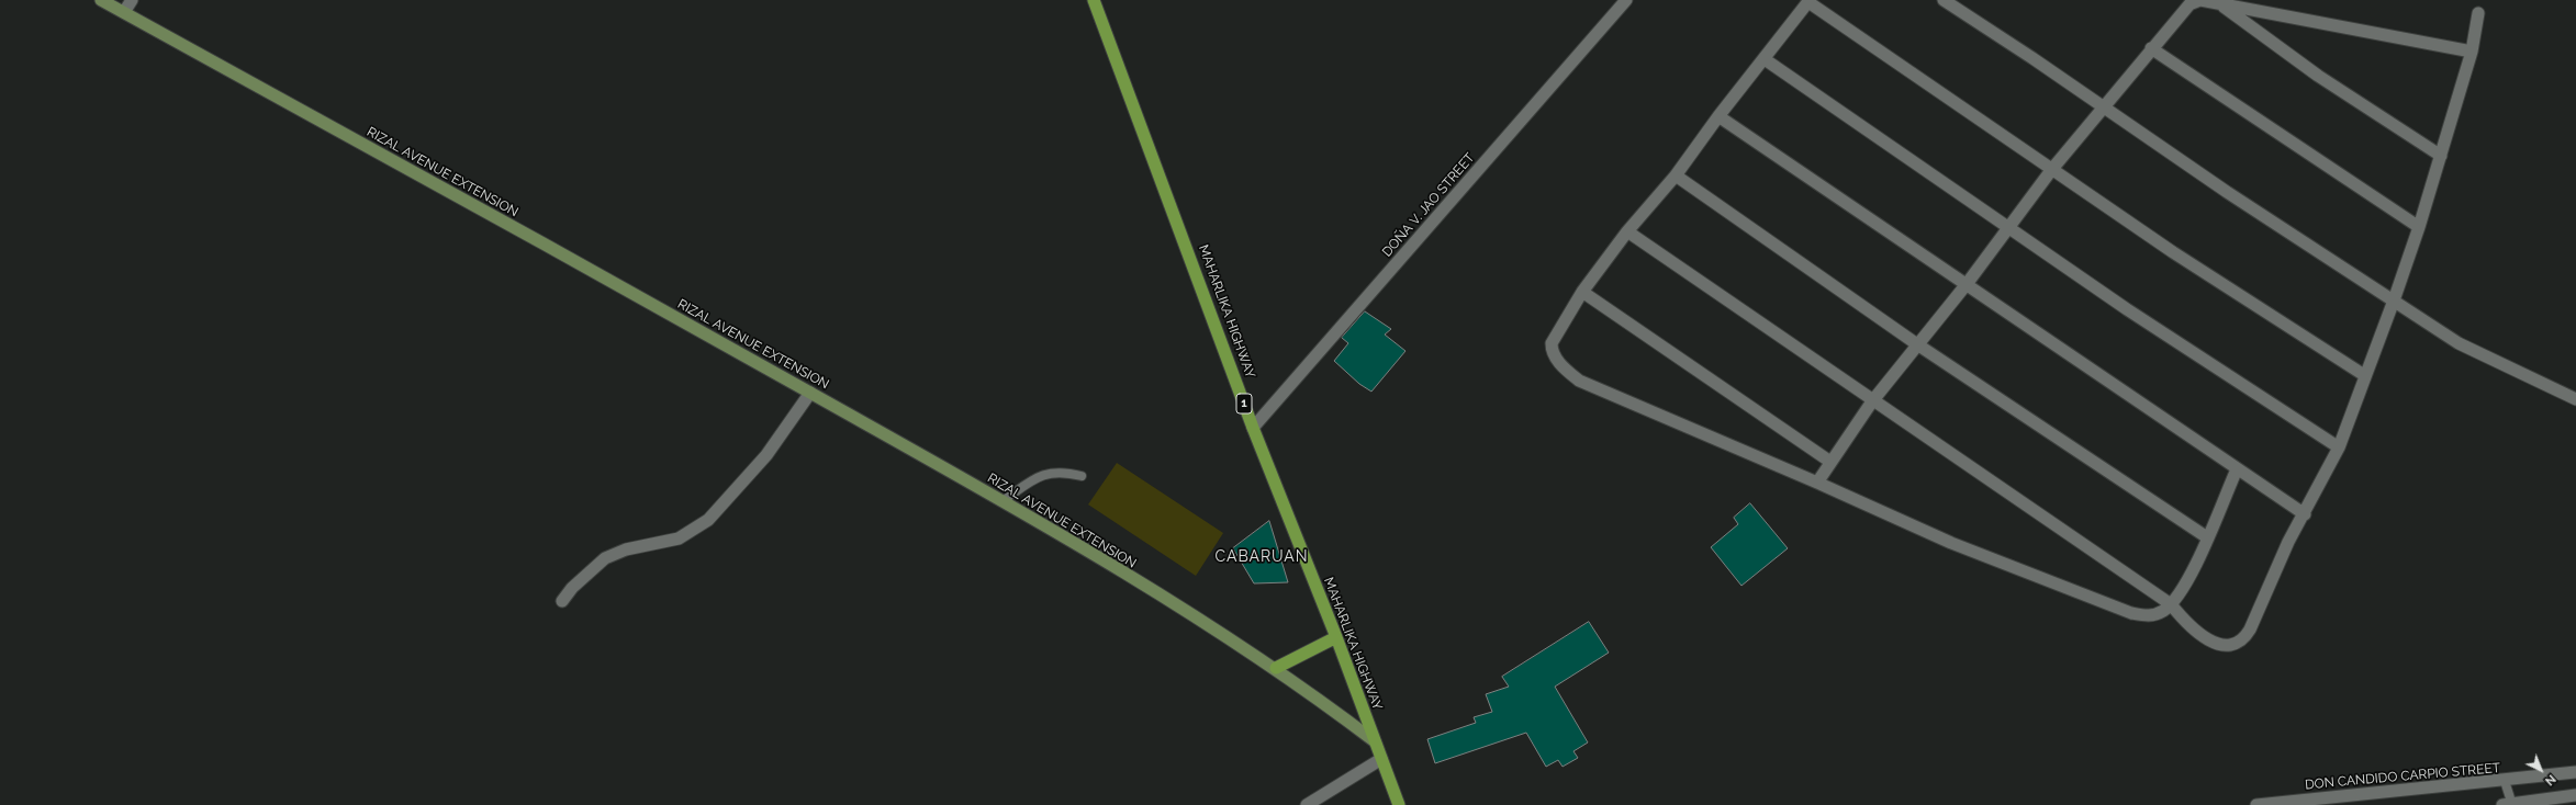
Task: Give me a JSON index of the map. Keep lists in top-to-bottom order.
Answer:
{
  "streets": {
    "main road": ["RIZAL AVENUE EXTENSION", "MAHARLIKA HIGHWAY", "1"],
    "street": ["DOÑA V. JAO STREET", "DON CANDIDO CARPIO STREET"]
  },
  "crossings": [
    ["RIZAL AVENUE EXTENSION", "MAHARLIKA HIGHWAY"],
    ["DOÑA V. JAO STREET", "MAHARLIKA HIGHWAY"]
  ],
  "districts": ["CABARUAN"],
  "north": "bottom right"
}
